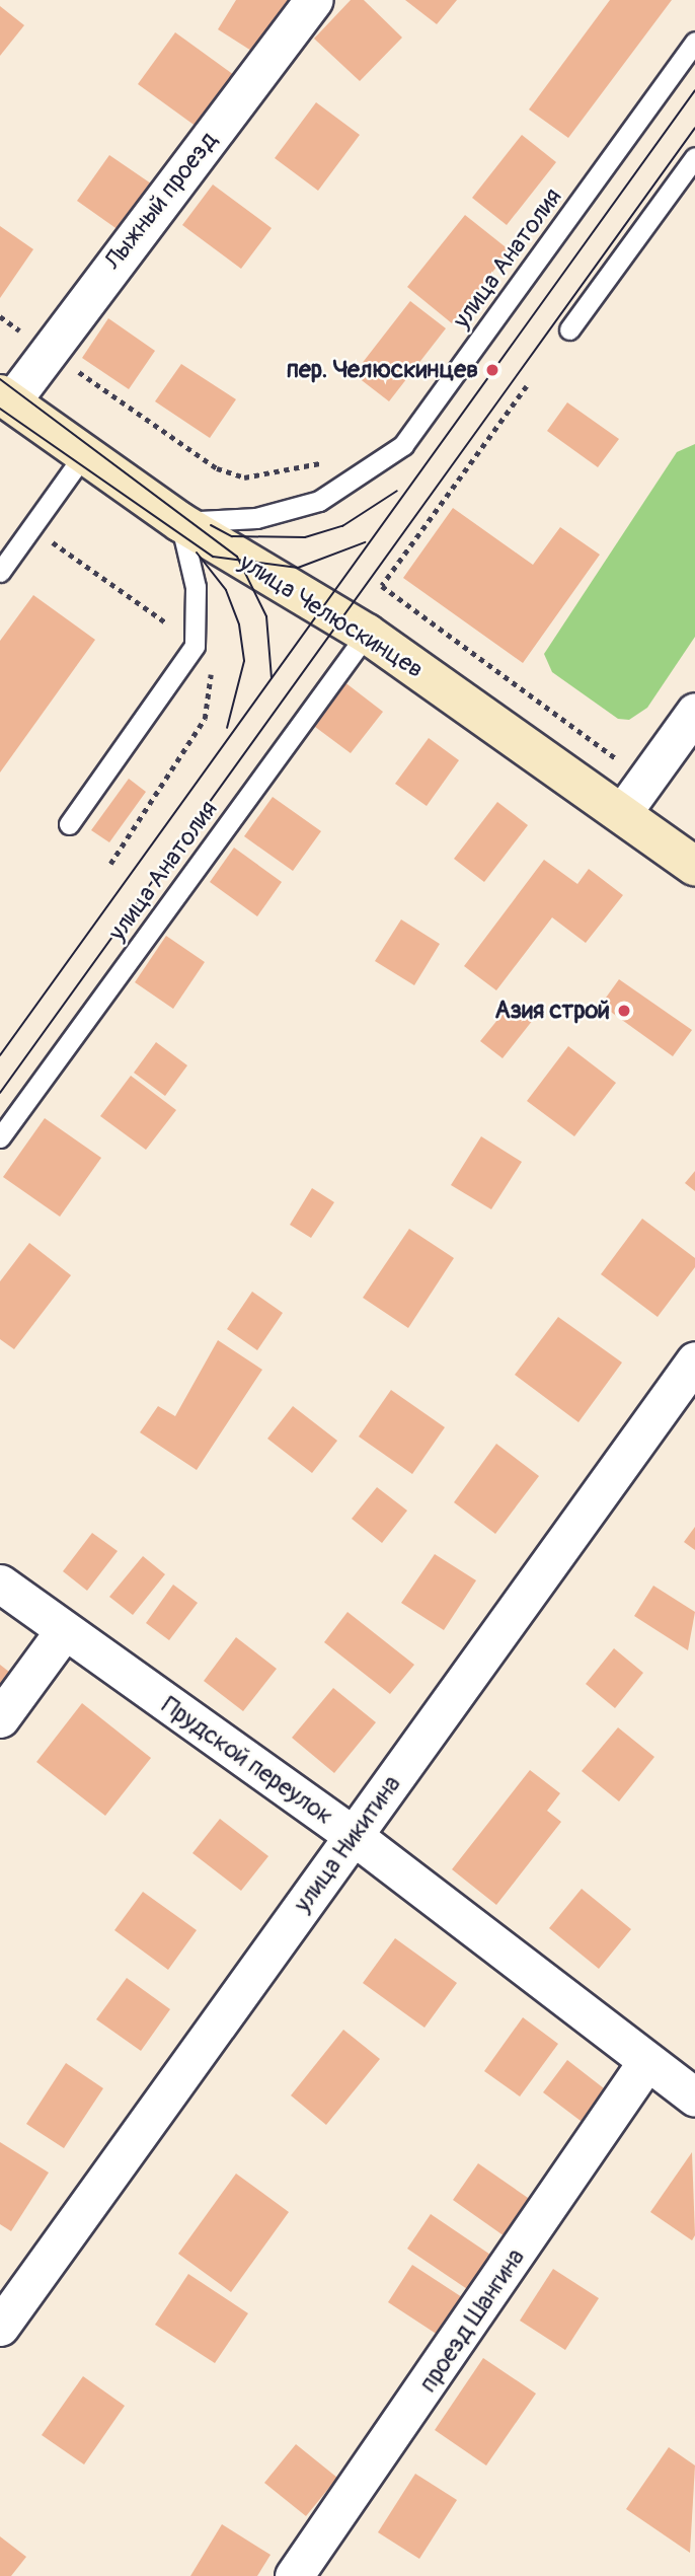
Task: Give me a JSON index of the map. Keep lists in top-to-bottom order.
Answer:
{
  "streets": {
    "main road": ["улица Челюскинцев"],
    "street": [
      "Лыжный проезд",
      "Прудской переулок",
      "улица Никитина",
      "проезд Шангина"
    ],
    "lane": ["улица Анатолия"]
  },
  "crossings": [
    ["Лыжный проезд", "улица Челюскинцев"],
    ["улица Анатолия", "улица Челюскинцев"],
    ["Прудской переулок", "улица Никитина"],
    ["Прудской переулок", "проезд Шангина"]
  ],
  "places": ["пер. Челюскинцев", "Азия строй"]
}
